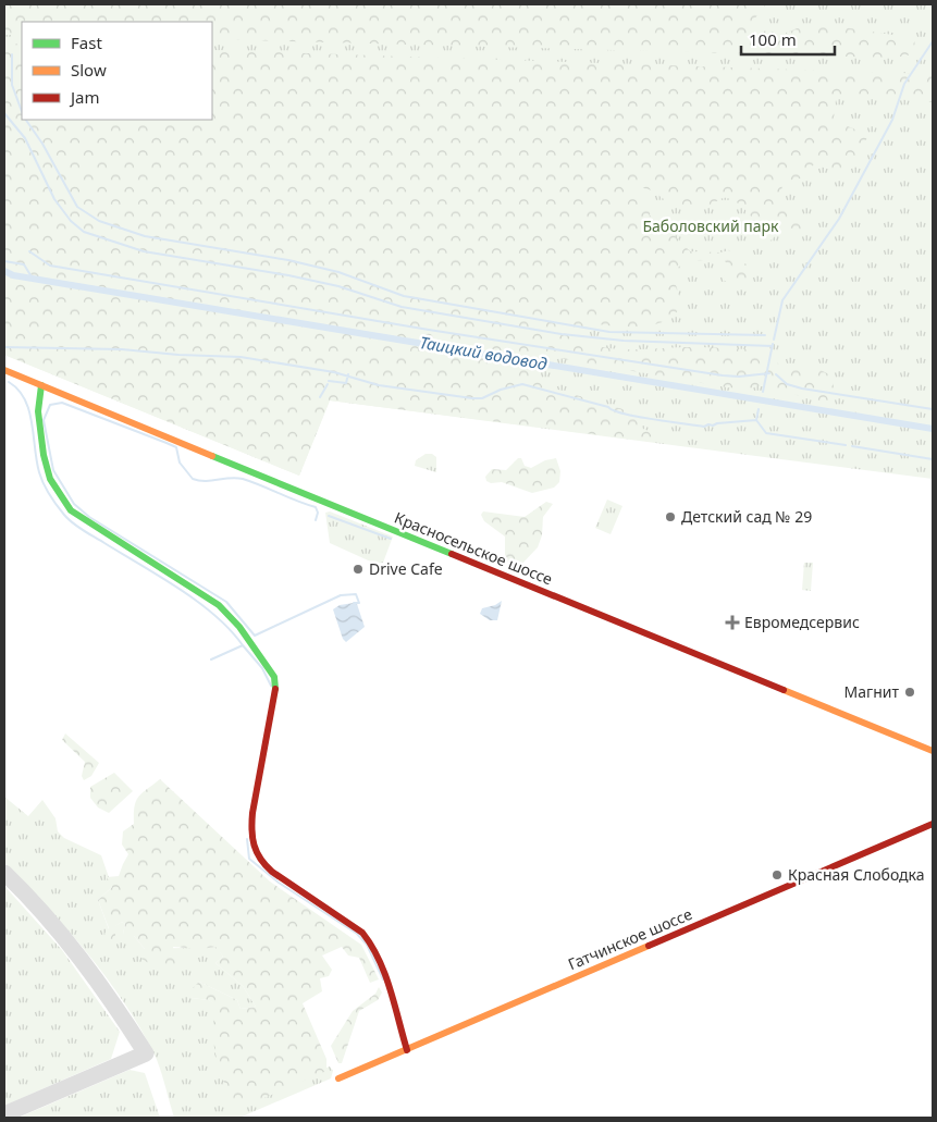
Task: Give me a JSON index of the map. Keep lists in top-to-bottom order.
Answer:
{
  "streets": {
    "street": ["Красносельское шоссе", "Гатчинское шоссе"]
  },
  "water": ["Таицкий водовод"],
  "parks": ["Баболовский парк"],
  "places": {
    "other": [
      "Детский сад № 29",
      "Drive Cafe",
      "Магнит",
      "Красная Слободка"
    ],
    "health": ["Евромедсервис"]
  },
  "legend": ["Fast", "Slow", "Jam"],
  "scale_bar": "100 m"
}
